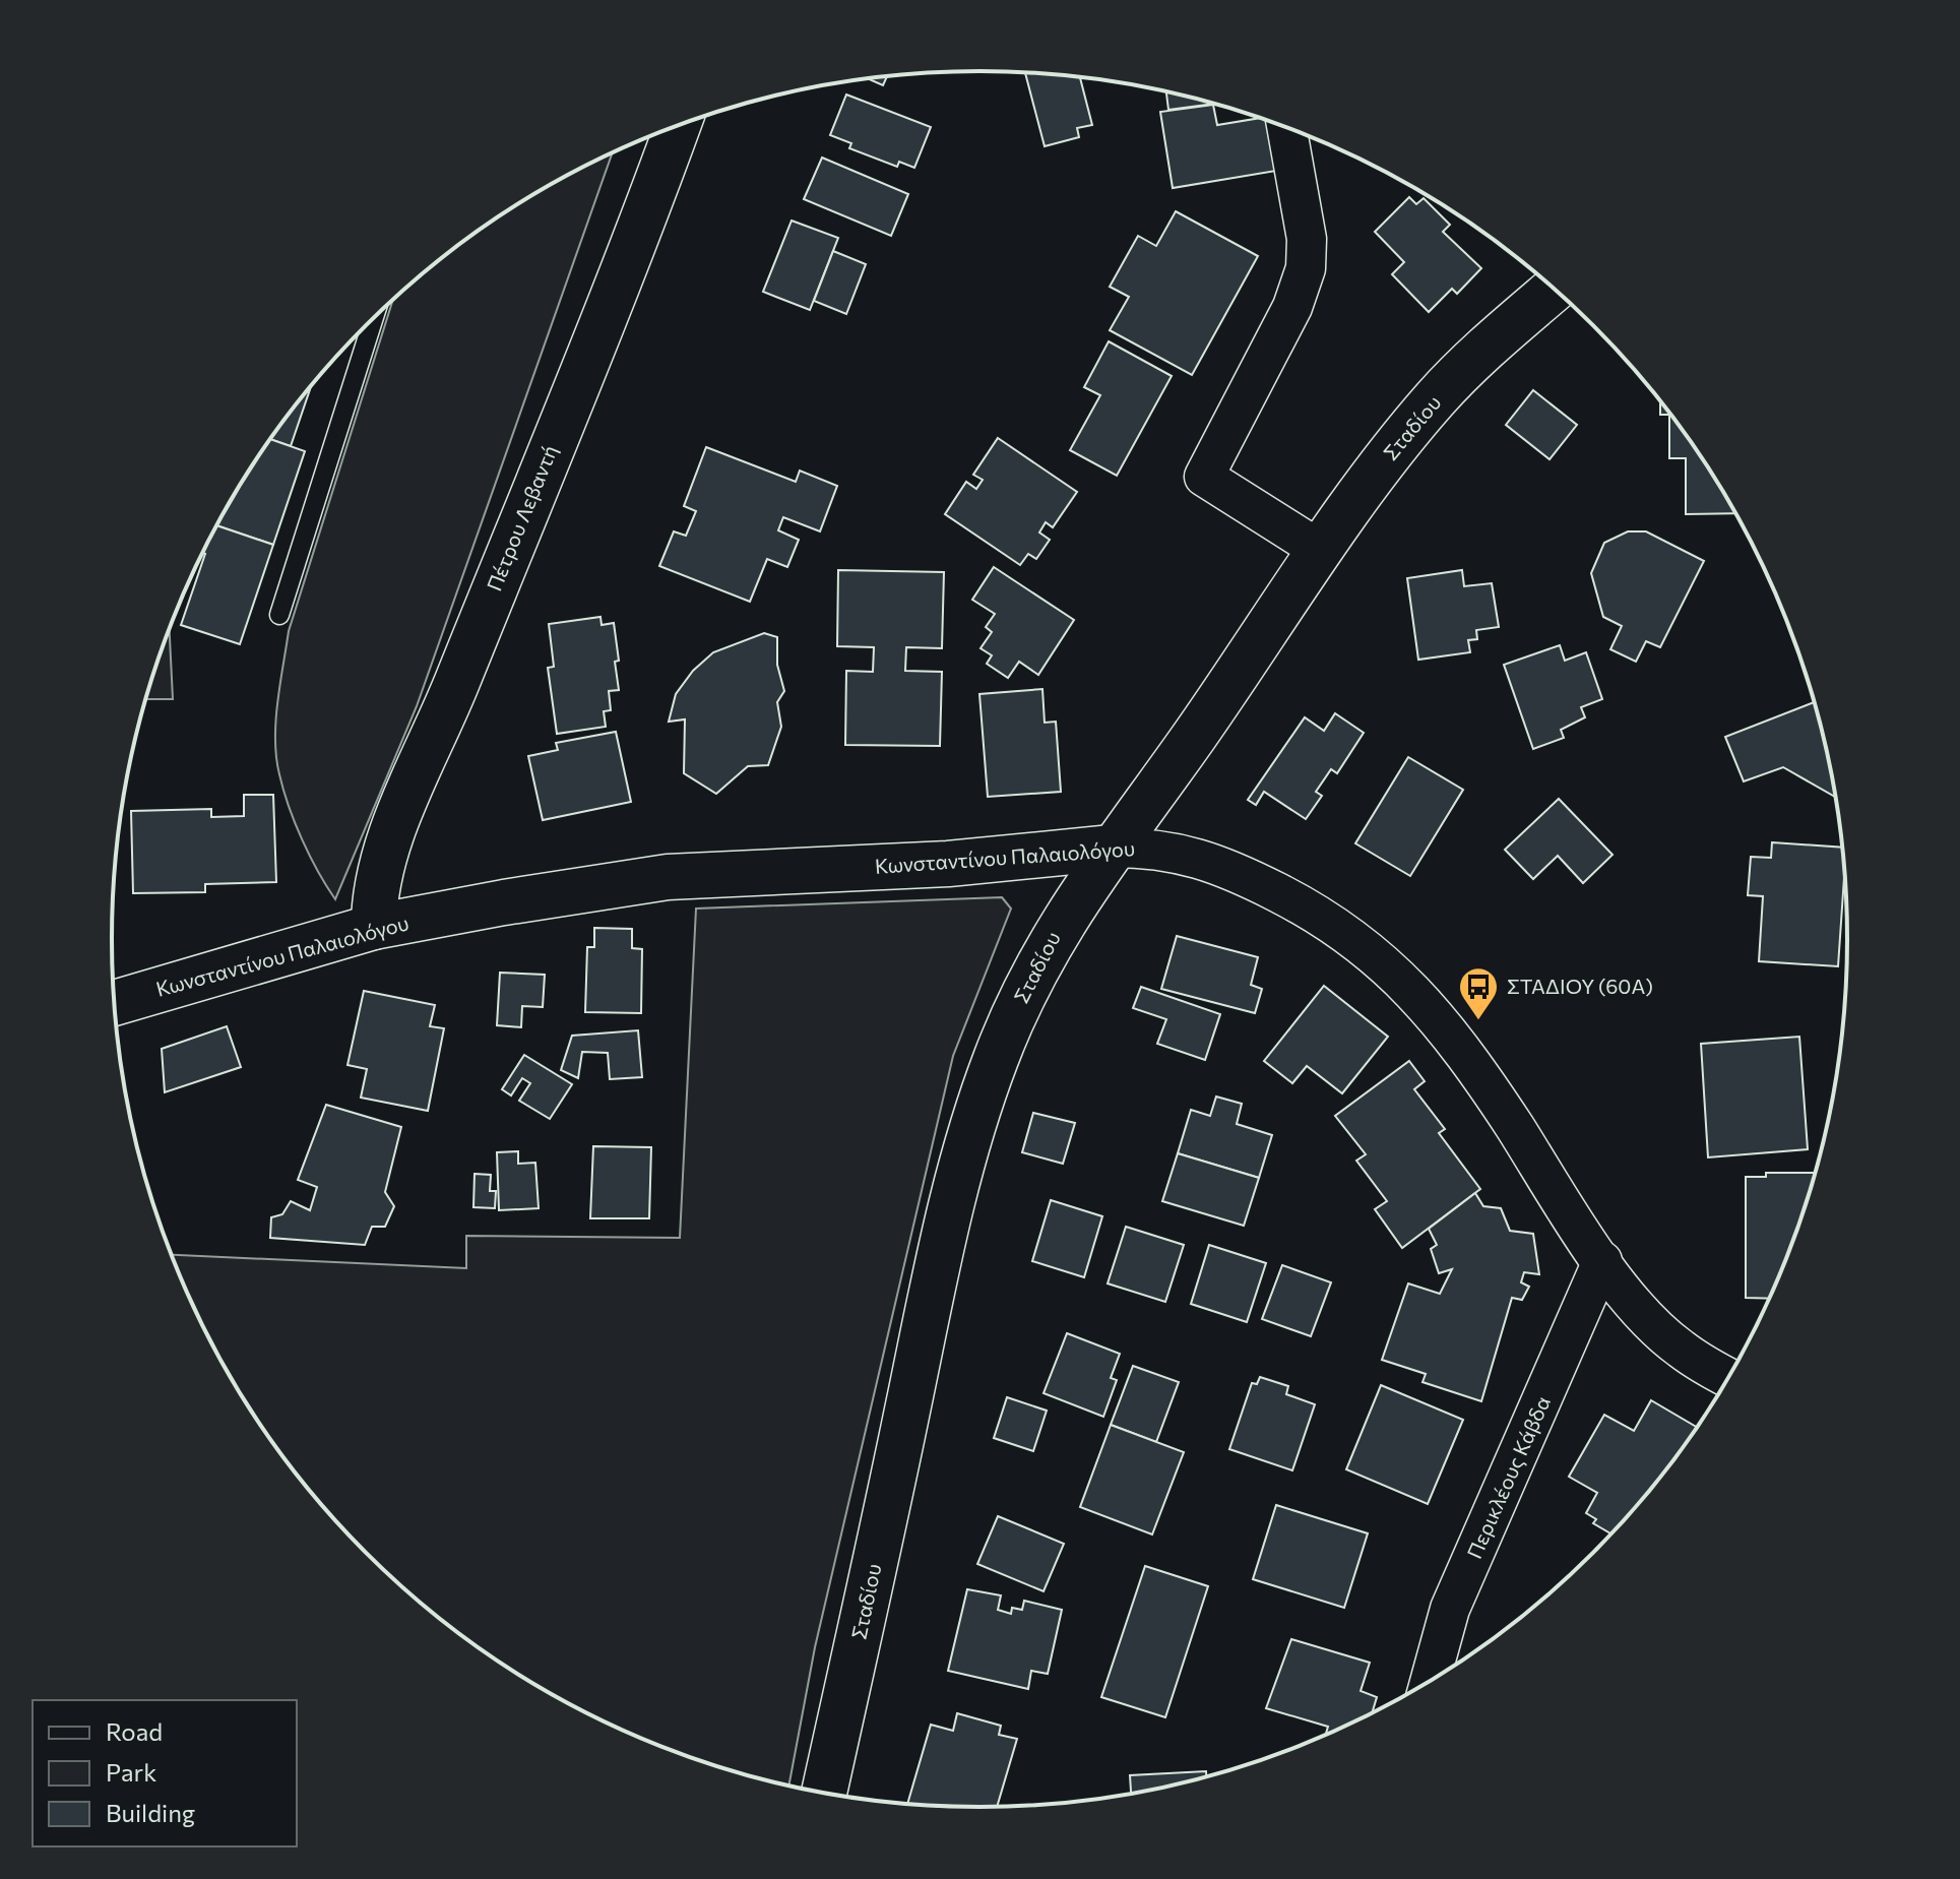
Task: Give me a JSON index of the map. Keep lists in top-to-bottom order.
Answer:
{
  "streets": {
    "street": [
      "Σταδίου",
      "Πέτρου Λεβαντή",
      "Κωνσταντίνου Παλαιολόγου",
      "Περικλέους Κάβδα"
    ]
  },
  "crossings": [
    ["Σταδίου", "Κωνσταντίνου Παλαιολόγου"],
    ["Πέτρου Λεβαντή", "Κωνσταντίνου Παλαιολόγου"],
    ["Κωνσταντίνου Παλαιολόγου", "Περικλέους Κάβδα"]
  ],
  "places": {
    "bus stop": ["ΣΤΑΔΙΟΥ (60A)"]
  },
  "legend": ["Road", "Park", "Building"]
}
